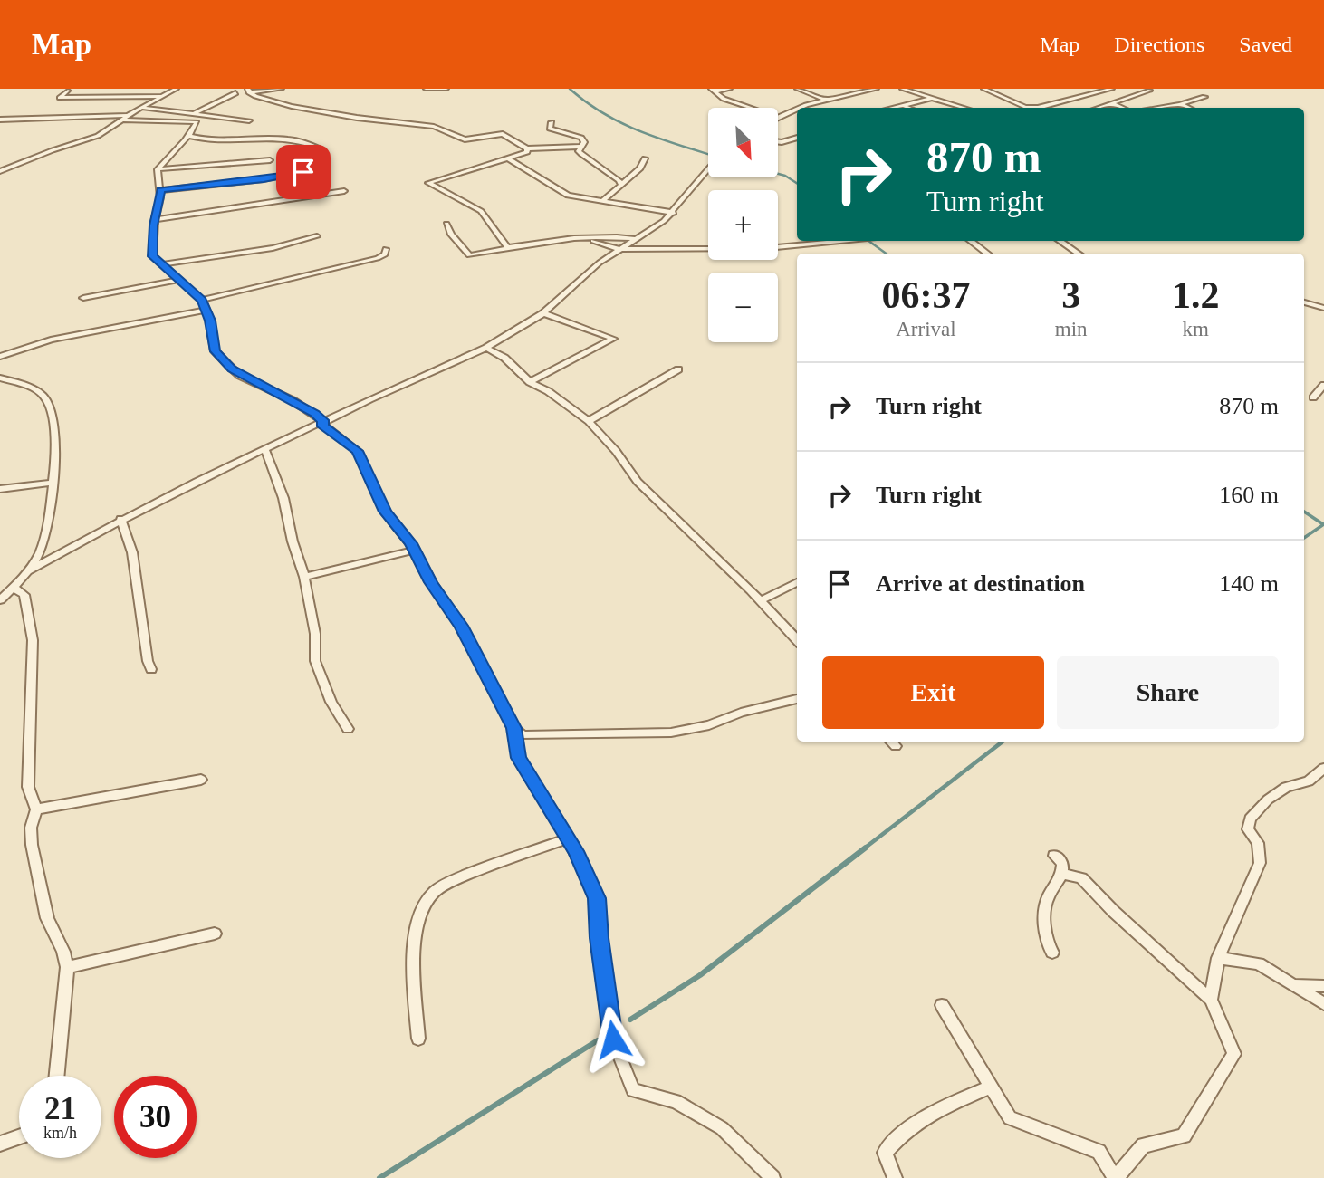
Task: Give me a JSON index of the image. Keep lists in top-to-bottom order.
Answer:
{
  "north": "bottom right",
  "page": {
    "header": "Map",
    "nav": ["Map", "Directions", "Saved"],
    "map_buttons": ["+", "−"],
    "turn": ["870 m", "Turn right"],
    "eta": [
      "06:37",
      "Arrival",
      "3",
      "min",
      "1.2",
      "km"
    ],
    "list": [
      {
        "name": "Turn right",
        "value": "870 m"
      },
      {
        "name": "Turn right",
        "value": "160 m"
      },
      {
        "name": "Arrive at destination",
        "value": "140 m"
      }
    ],
    "buttons": ["Exit", "Share"],
    "speed": "21 km/h",
    "limit": "30"
  }
}
